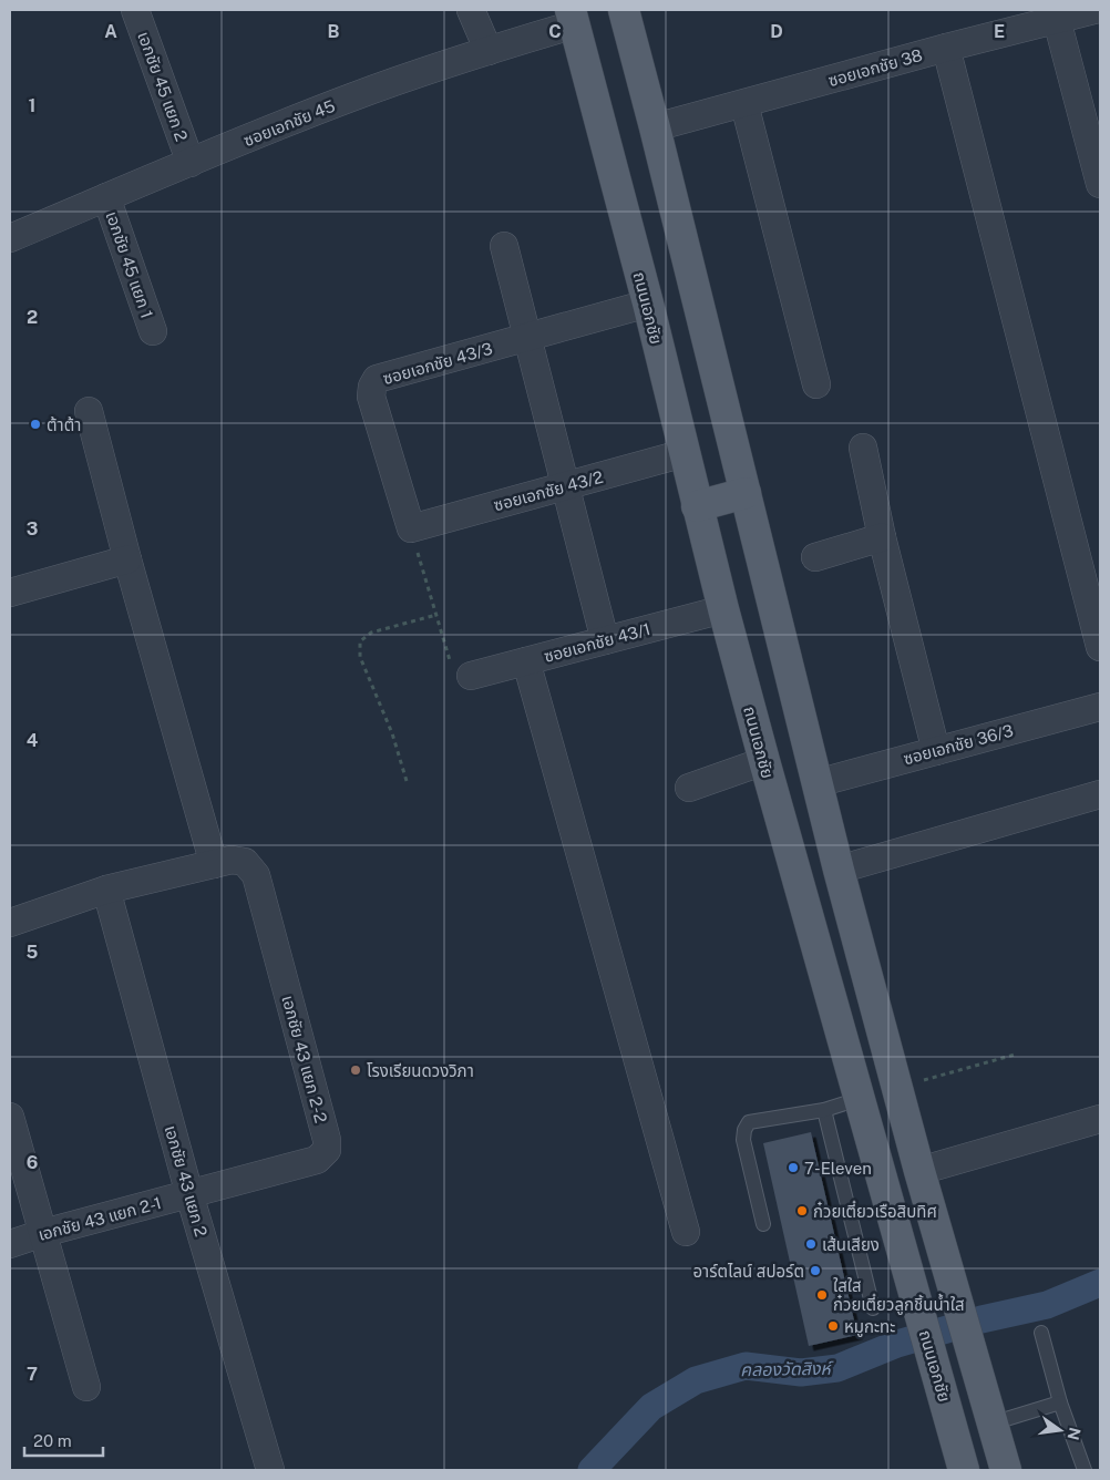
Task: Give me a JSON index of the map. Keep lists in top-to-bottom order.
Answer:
{
  "streets": {
    "main road": ["ถนนเอกชัย"],
    "street": [
      "ซอยเอกชัย 38",
      "เอกชัย 45 แยก 2",
      "ซอยเอกชัย 45",
      "เอกชัย 45 แยก 1",
      "ซอยเอกชัย 43/3",
      "ซอยเอกชัย 43/2",
      "ซอยเอกชัย 43/1",
      "ซอยเอกชัย 36/3",
      "เอกชัย 43 แยก 2-2",
      "เอกชัย 43 แยก 2",
      "เอกชัย 43 แยก 2-1"
    ]
  },
  "crossings": [
    ["เอกชัย 45 แยก 2", "ซอยเอกชัย 45"],
    ["ซอยเอกชัย 45", "เอกชัย 45 แยก 1"],
    ["ซอยเอกชัย 45", "ถนนเอกชัย"],
    ["ถนนเอกชัย", "ซอยเอกชัย 43/3"],
    ["ถนนเอกชัย", "ซอยเอกชัย 43/2"],
    ["ถนนเอกชัย", "ซอยเอกชัย 43/1"],
    ["ซอยเอกชัย 43/3", "ซอยเอกชัย 43/2"],
    ["เอกชัย 43 แยก 2-2", "เอกชัย 43 แยก 2"],
    ["เอกชัย 43 แยก 2-2", "เอกชัย 43 แยก 2-1"],
    ["เอกชัย 43 แยก 2", "เอกชัย 43 แยก 2-1"]
  ],
  "water": ["คลองวัดสิงห์"],
  "places": [
    "ต้าต้า",
    "โรงเรียนดวงวิภา",
    "7-Eleven",
    "ก๋วยเตี๋ยวเรือสิบทิศ",
    "เส้นเสียง",
    "อาร์ตไลน์ สปอร์ต",
    "ใสใส ก๋วยเตี๋ยวลูกชิ้นน้ำใส",
    "หมูกะทะ"
  ],
  "scale_bar": "20 m",
  "north": "right",
  "grid": {
    "columns": [
      "A",
      "B",
      "C",
      "D",
      "E"
    ],
    "rows": [
      "1",
      "2",
      "3",
      "4",
      "5",
      "6",
      "7"
    ]
  }
}
